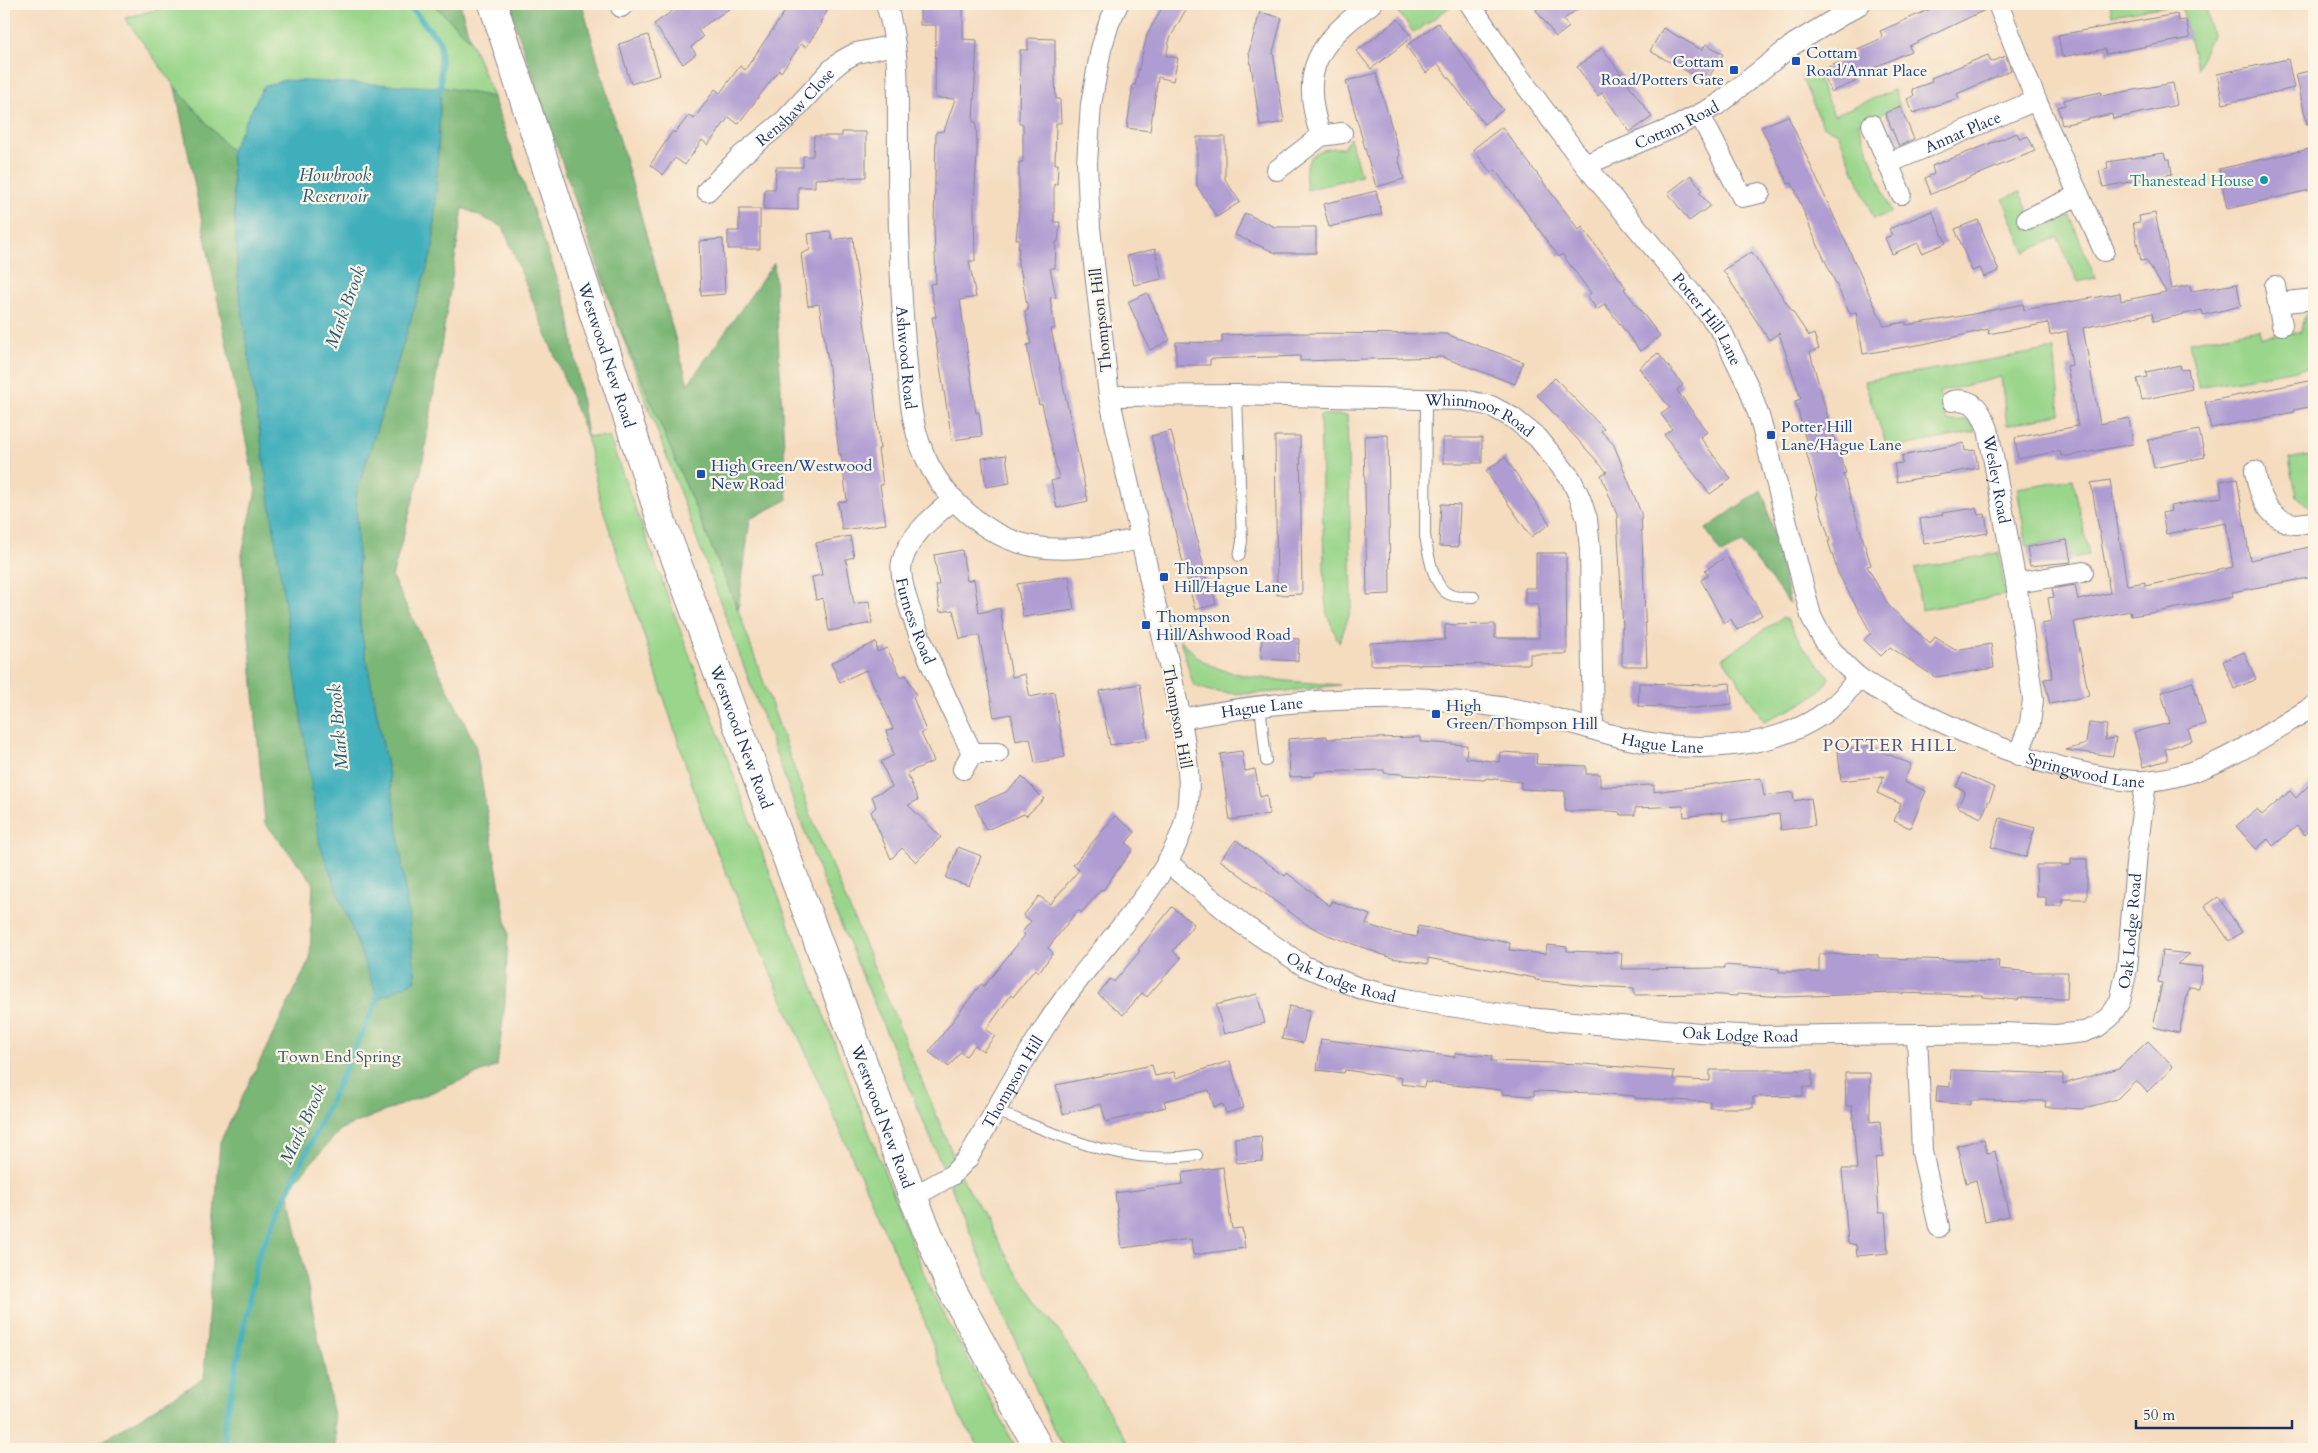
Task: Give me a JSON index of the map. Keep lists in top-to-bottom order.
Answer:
{
  "streets": {
    "highway": ["Westwood New Road"],
    "street": [
      "Renshaw Close",
      "Cottam Road",
      "Annat Place",
      "Thompson Hill",
      "Potter Hill Lane",
      "Ashwood Road",
      "Whinmoor Road",
      "Wesley Road",
      "Furness Road",
      "Hague Lane",
      "Springwood Lane",
      "Oak Lodge Road"
    ]
  },
  "crossings": [
    ["Renshaw Close", "Ashwood Road"],
    ["Cottam Road", "Potter Hill Lane"],
    ["Thompson Hill", "Westwood New Road"],
    ["Thompson Hill", "Ashwood Road"],
    ["Thompson Hill", "Whinmoor Road"],
    ["Thompson Hill", "Hague Lane"],
    ["Thompson Hill", "Oak Lodge Road"],
    ["Potter Hill Lane", "Hague Lane"],
    ["Potter Hill Lane", "Springwood Lane"],
    ["Ashwood Road", "Furness Road"],
    ["Whinmoor Road", "Hague Lane"],
    ["Wesley Road", "Springwood Lane"],
    ["Hague Lane", "Springwood Lane"],
    ["Springwood Lane", "Oak Lodge Road"]
  ],
  "districts": ["POTTER HILL"],
  "water": ["Howbrook Reservoir", "Mark Brook"],
  "parks": ["Town End Spring"],
  "places": {
    "transit": [
      "Cottam Road/Annat Place",
      "Cottam Road/Potters Gate",
      "Potter Hill Lane/Hague Lane",
      "High Green/Westwood New Road",
      "Thompson Hill/Hague Lane",
      "Thompson Hill/Ashwood Road",
      "High Green/Thompson Hill"
    ],
    "other": ["Thanestead House"]
  },
  "scale_bar": "50 m"
}
